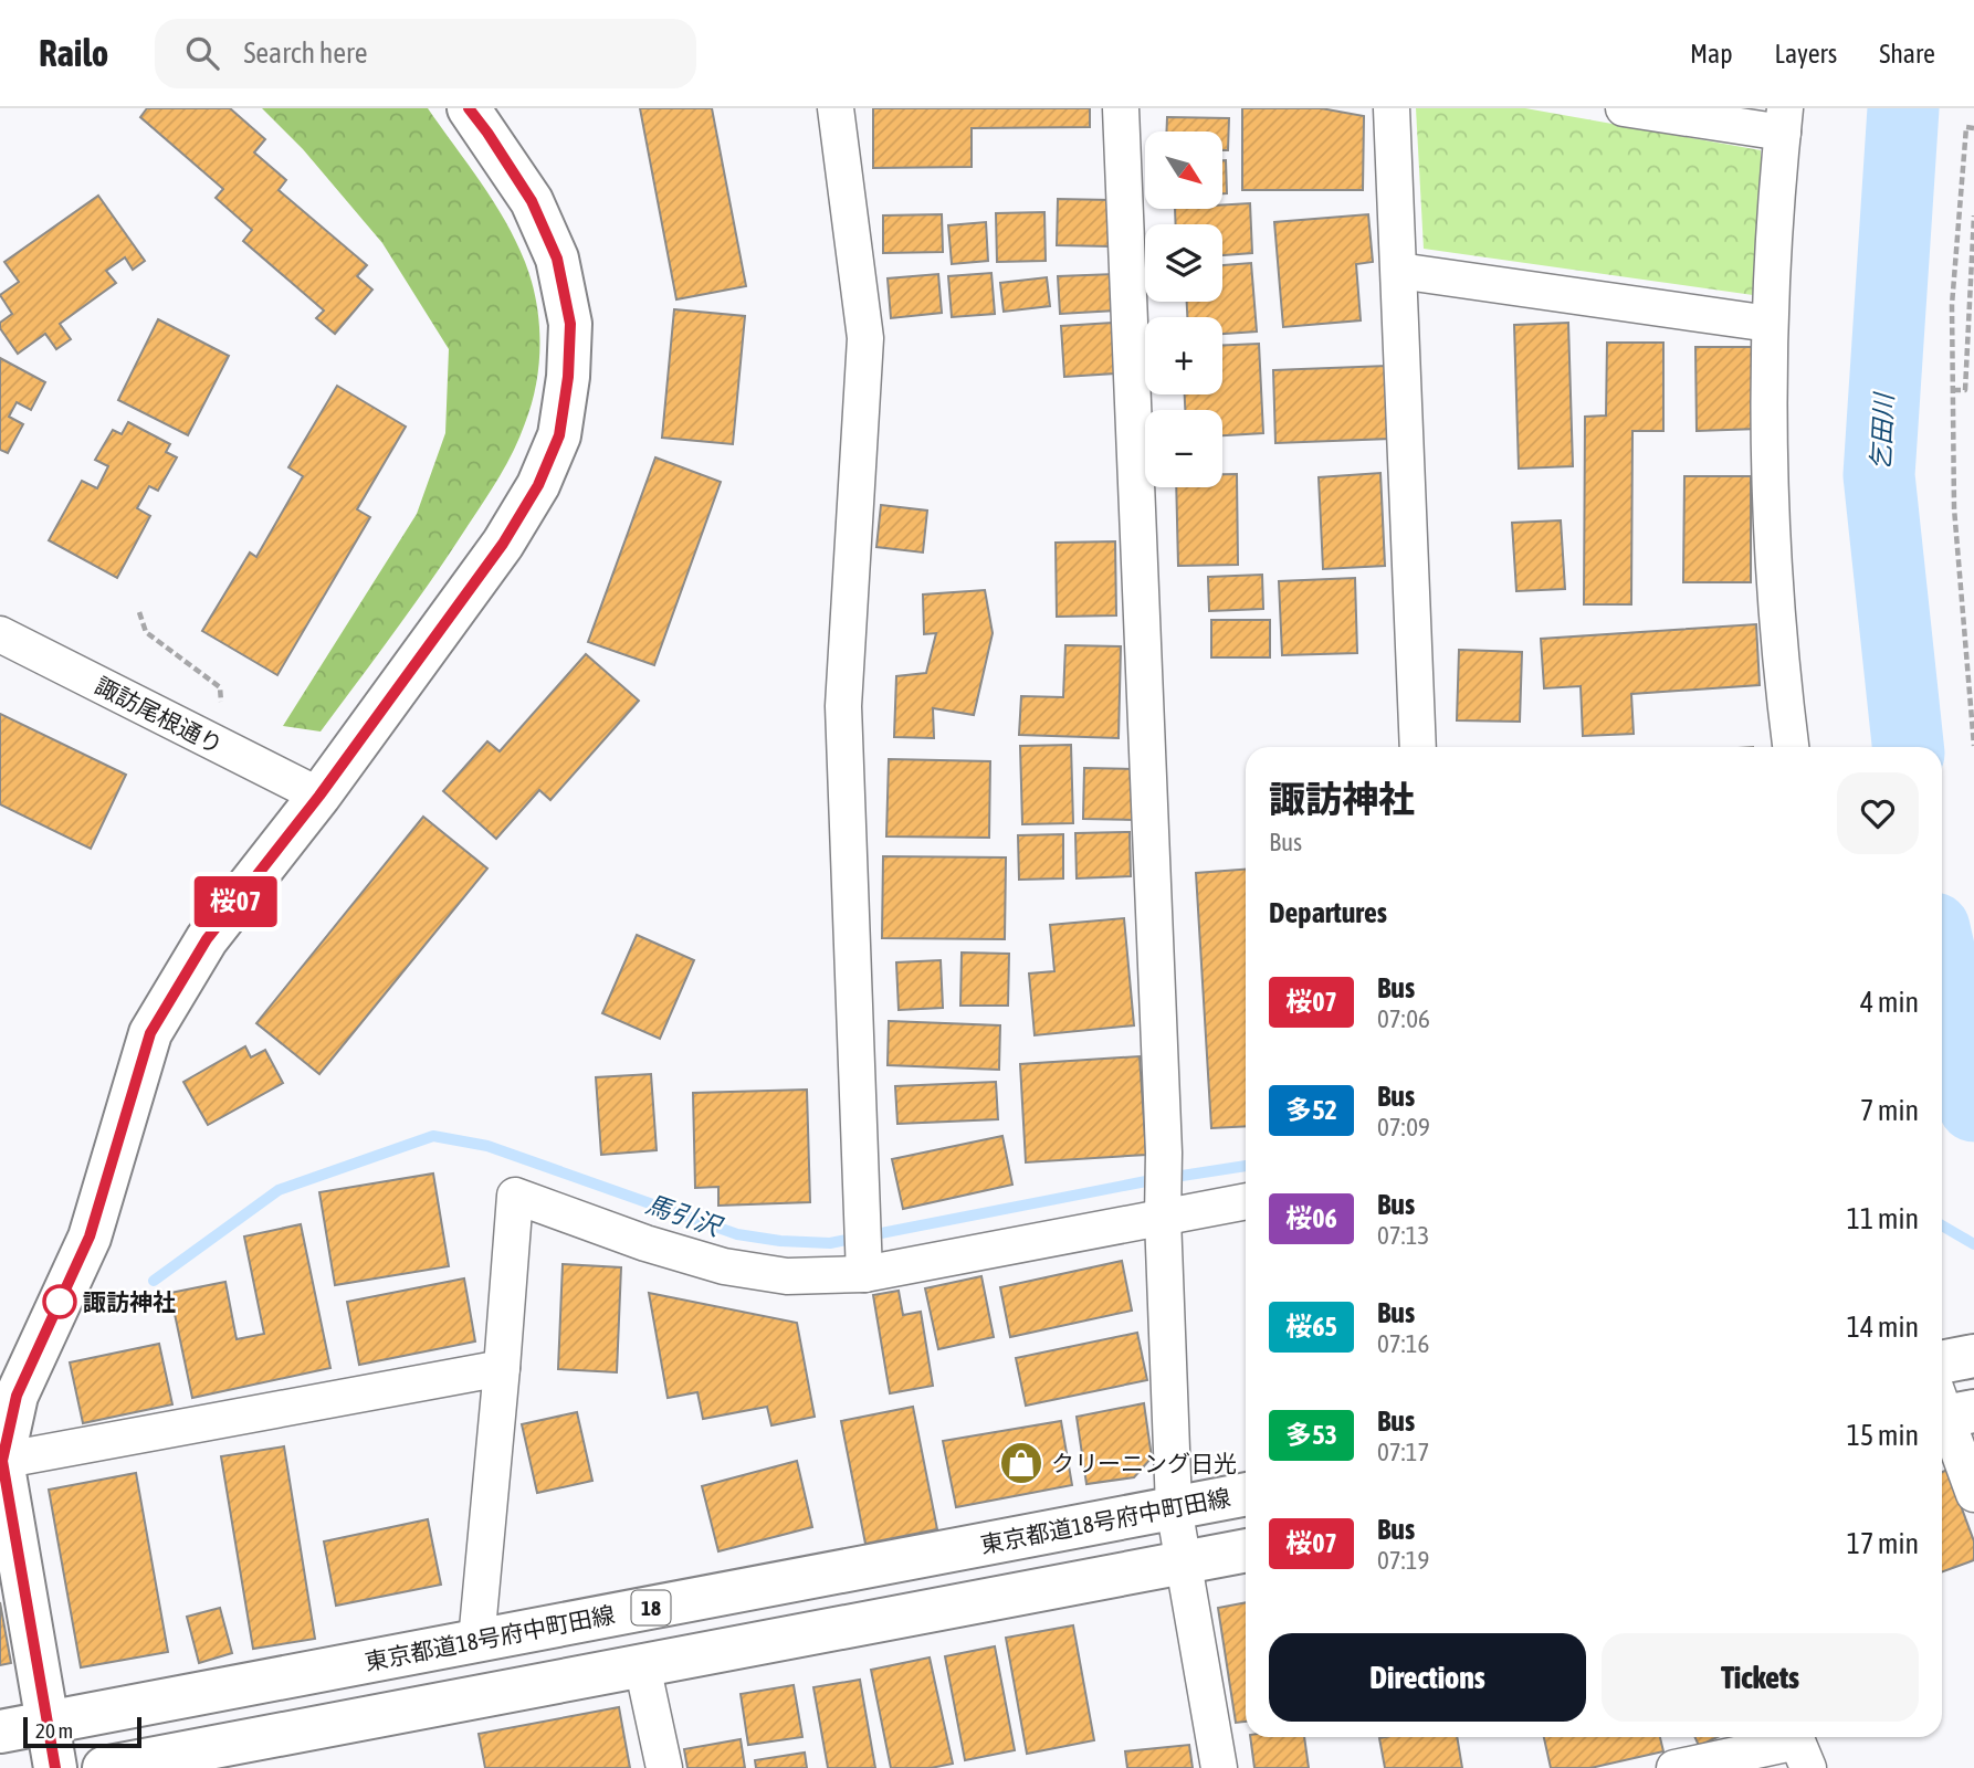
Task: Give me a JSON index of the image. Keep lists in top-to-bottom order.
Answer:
{
  "streets": {
    "main road": ["東京都道18号府中町田線", "18"],
    "street": ["諏訪尾根通り"]
  },
  "water": ["乞田川", "馬引沢"],
  "places": {
    "other": ["諏訪神社"],
    "shop": ["クリーニング日光"]
  },
  "lines": ["bus line 桜07"],
  "scale_bar": "20 m",
  "north": "bottom right",
  "page": {
    "header": "Railo",
    "search": "Search here",
    "nav": ["Map", "Layers", "Share"],
    "on_map": "桜07",
    "map_buttons": ["+", "−"],
    "heading": [
      ["諏訪神社", "Bus"],
      "Departures"
    ],
    "list": [
      {
        "mark": "桜07",
        "name": "Bus",
        "note": "07:06",
        "value": "4 min"
      },
      {
        "mark": "多52",
        "name": "Bus",
        "note": "07:09",
        "value": "7 min"
      },
      {
        "mark": "桜06",
        "name": "Bus",
        "note": "07:13",
        "value": "11 min"
      },
      {
        "mark": "桜65",
        "name": "Bus",
        "note": "07:16",
        "value": "14 min"
      },
      {
        "mark": "多53",
        "name": "Bus",
        "note": "07:17",
        "value": "15 min"
      },
      {
        "mark": "桜07",
        "name": "Bus",
        "note": "07:19",
        "value": "17 min"
      }
    ],
    "buttons": ["Directions", "Tickets"],
    "scale": "20 m"
  }
}
